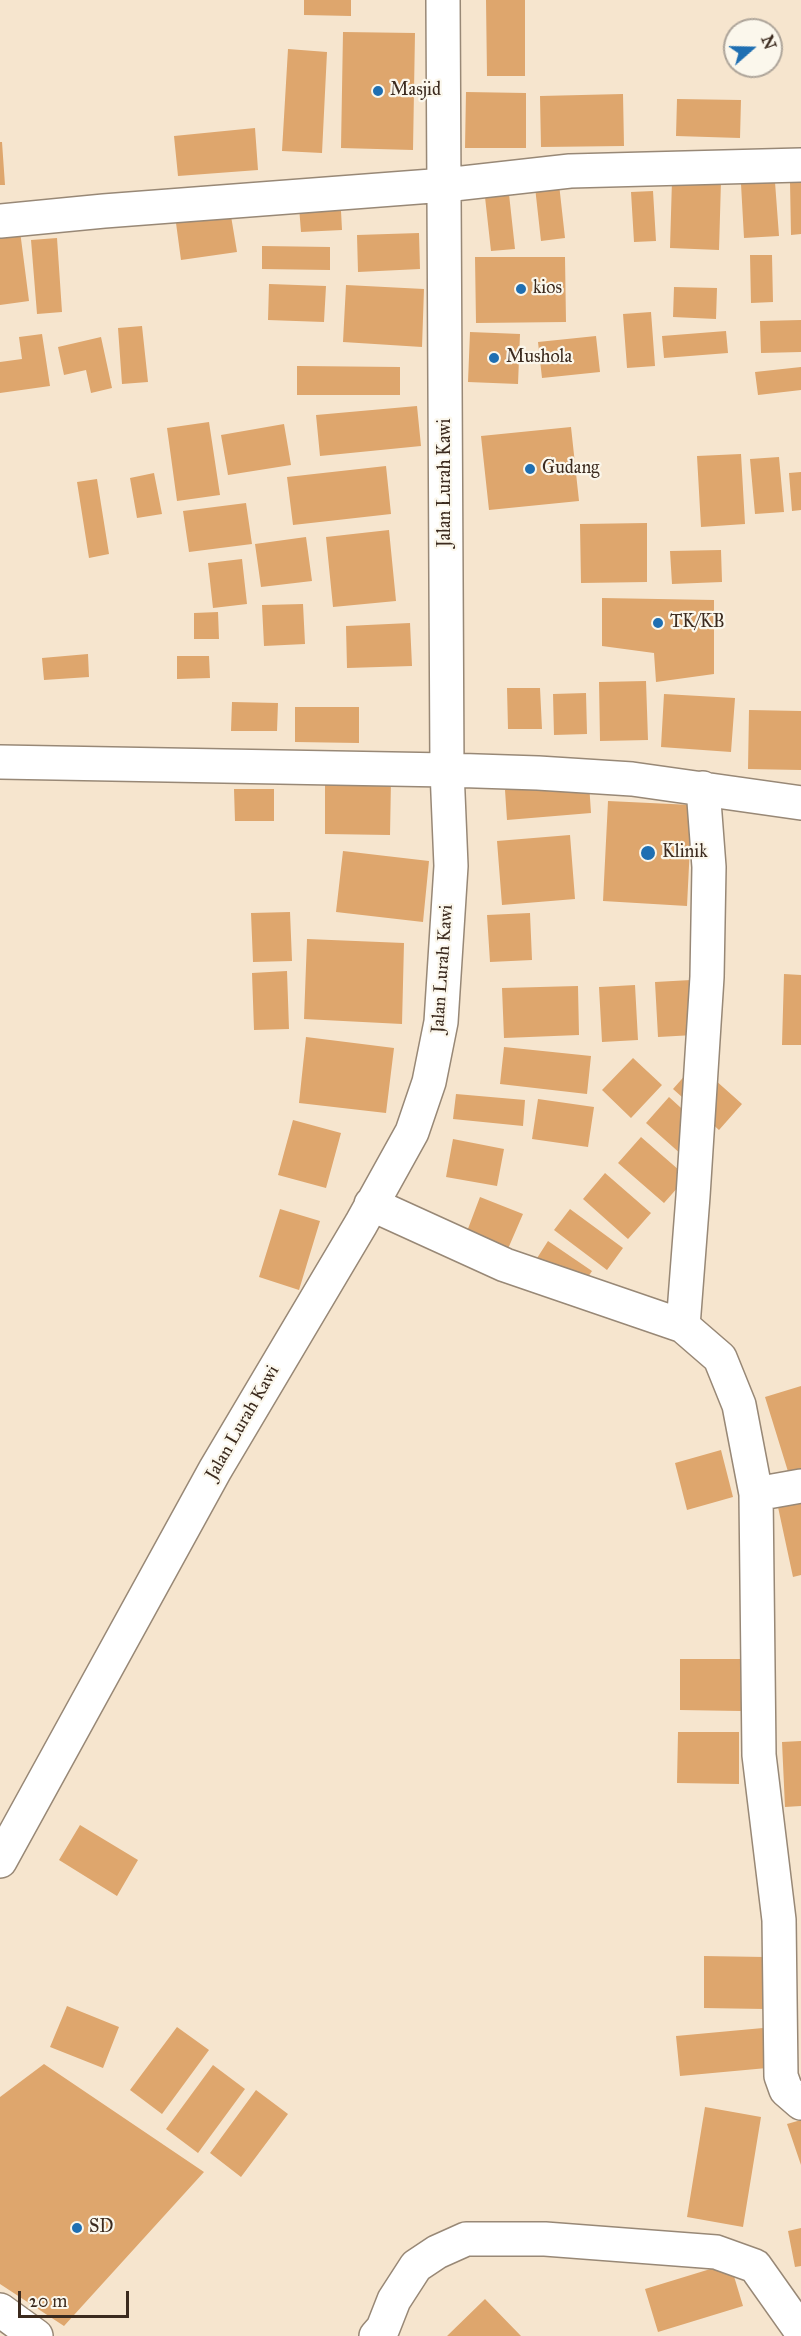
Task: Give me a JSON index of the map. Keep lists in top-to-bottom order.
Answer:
{
  "streets": {
    "street": ["Jalan Lurah Kawi"]
  },
  "places": [
    "Masjid",
    "kios",
    "Mushola",
    "Gudang",
    "TK/KB",
    "Klinik",
    "SD"
  ],
  "scale_bar": "20 m",
  "north": "right"
}
